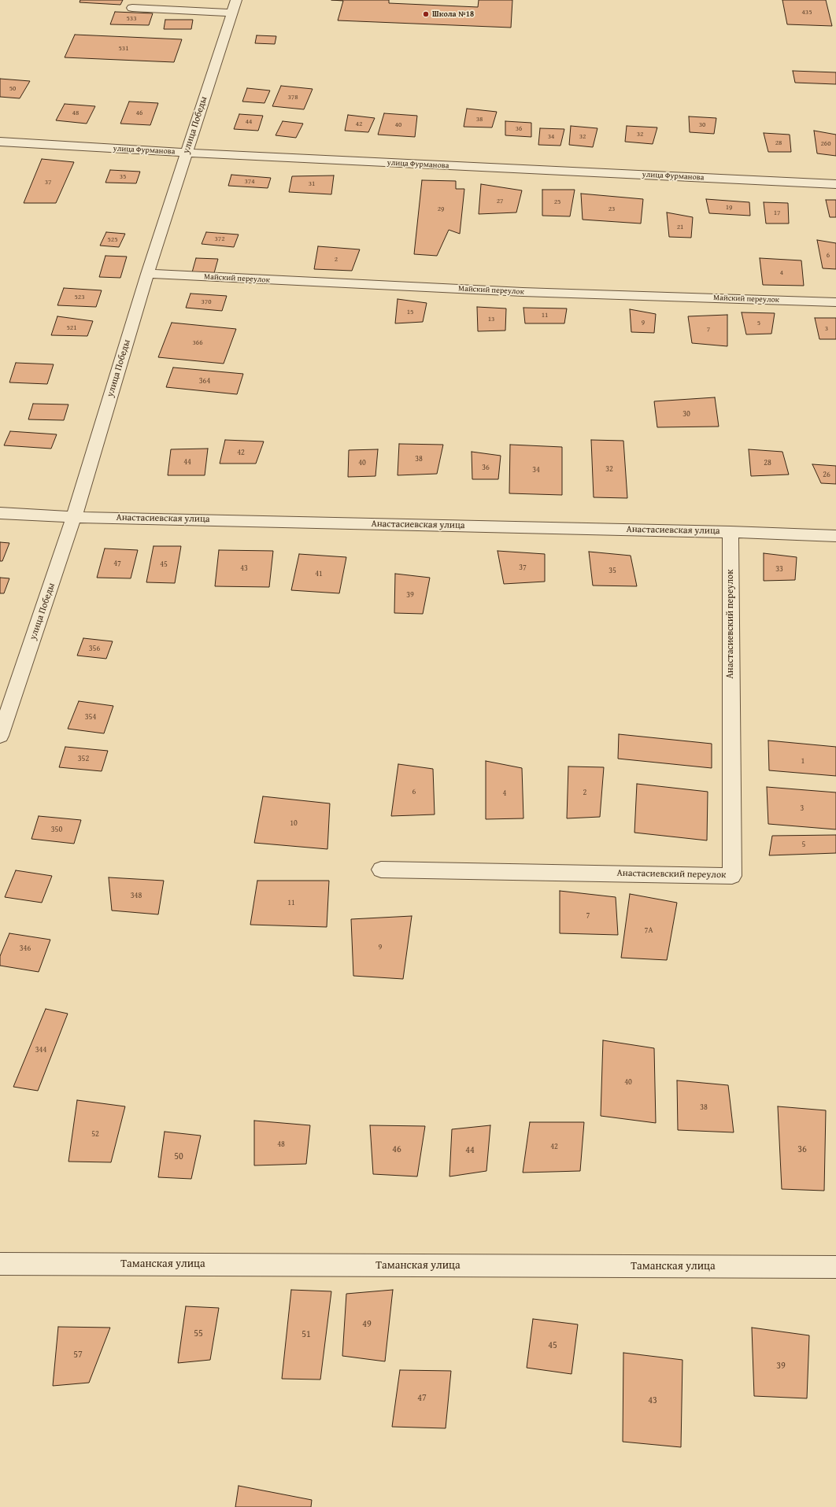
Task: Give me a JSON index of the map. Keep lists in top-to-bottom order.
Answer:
{
  "streets": {
    "street": [
      "улица Победы",
      "улица Фурманова",
      "Майский переулок",
      "Анастасиевская улица",
      "Анастасиевский переулок",
      "Таманская улица"
    ]
  },
  "crossings": [
    ["улица Победы", "улица Фурманова"],
    ["улица Победы", "Майский переулок"],
    ["улица Победы", "Анастасиевская улица"],
    ["Анастасиевская улица", "Анастасиевский переулок"]
  ],
  "places": ["Школа №18"],
  "house_numbers": [
    "435",
    "533",
    "531",
    "50",
    "378",
    "48",
    "46",
    "38",
    "44",
    "42",
    "40",
    "30",
    "36",
    "32",
    "34",
    "32",
    "28",
    "260",
    "35",
    "374",
    "37",
    "31",
    "27",
    "25",
    "19",
    "29",
    "23",
    "17",
    "21",
    "372",
    "525",
    "6",
    "2",
    "4",
    "523",
    "370",
    "15",
    "11",
    "13",
    "9",
    "5",
    "521",
    "3",
    "7",
    "366",
    "364",
    "30",
    "42",
    "38",
    "44",
    "40",
    "28",
    "36",
    "32",
    "34",
    "26",
    "47",
    "45",
    "37",
    "43",
    "33",
    "35",
    "41",
    "39",
    "356",
    "354",
    "352",
    "1",
    "6",
    "2",
    "4",
    "3",
    "10",
    "350",
    "5",
    "348",
    "11",
    "7",
    "7А",
    "9",
    "346",
    "344",
    "40",
    "38",
    "52",
    "48",
    "42",
    "46",
    "36",
    "44",
    "50",
    "49",
    "55",
    "51",
    "45",
    "57",
    "39",
    "47",
    "43"
  ]
}
